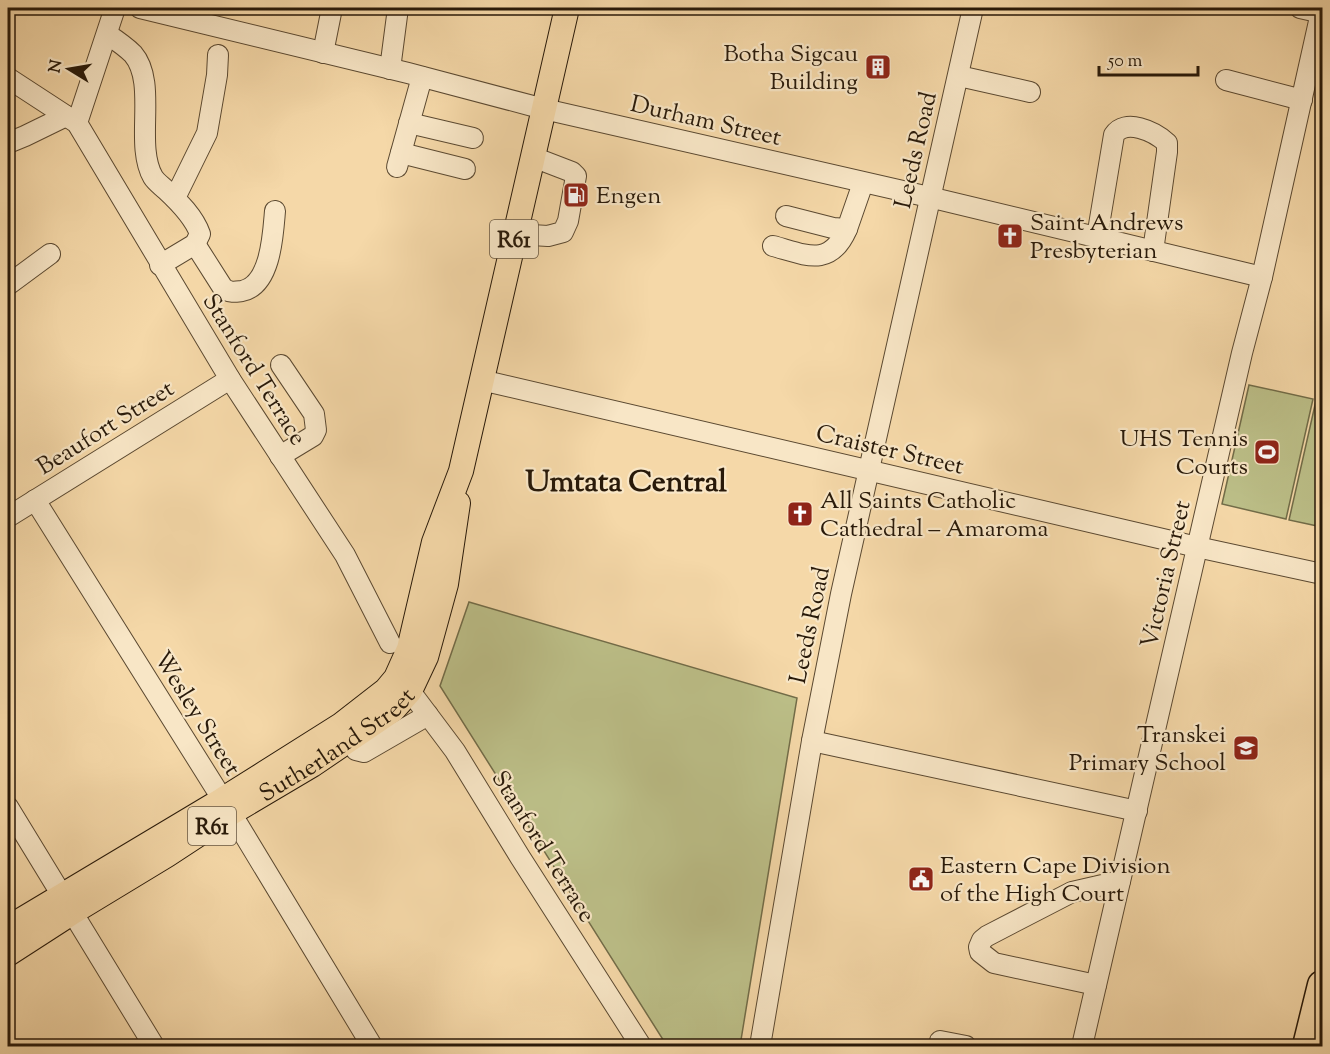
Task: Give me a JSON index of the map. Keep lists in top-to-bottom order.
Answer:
{
  "streets": {
    "main road": ["R61", "Sutherland Street"],
    "street": [
      "Durham Street",
      "Leeds Road",
      "Stanford Terrace",
      "Beaufort Street",
      "Craister Street",
      "Victoria Street",
      "Wesley Street"
    ]
  },
  "crossings": [
    ["Durham Street", "Leeds Road"],
    ["Durham Street", "Victoria Street"],
    ["Durham Street", "Sutherland Street"],
    ["Leeds Road", "Craister Street"],
    ["Stanford Terrace", "Beaufort Street"],
    ["Stanford Terrace", "Sutherland Street"],
    ["Beaufort Street", "Wesley Street"],
    ["Craister Street", "Victoria Street"],
    ["Craister Street", "Sutherland Street"],
    ["Wesley Street", "Sutherland Street"]
  ],
  "districts": ["Umtata Central"],
  "places": {
    "building": ["Botha Sigcau Building"],
    "fuel station": ["Engen"],
    "church": ["Saint Andrews Presbyterian", "All Saints Catholic Cathedral – Amaroma"],
    "sports": ["UHS Tennis Courts"],
    "school or university": ["Transkei Primary School"],
    "public building": ["Eastern Cape Division of the High Court"]
  },
  "scale_bar": "50 m",
  "north": "left"
}
